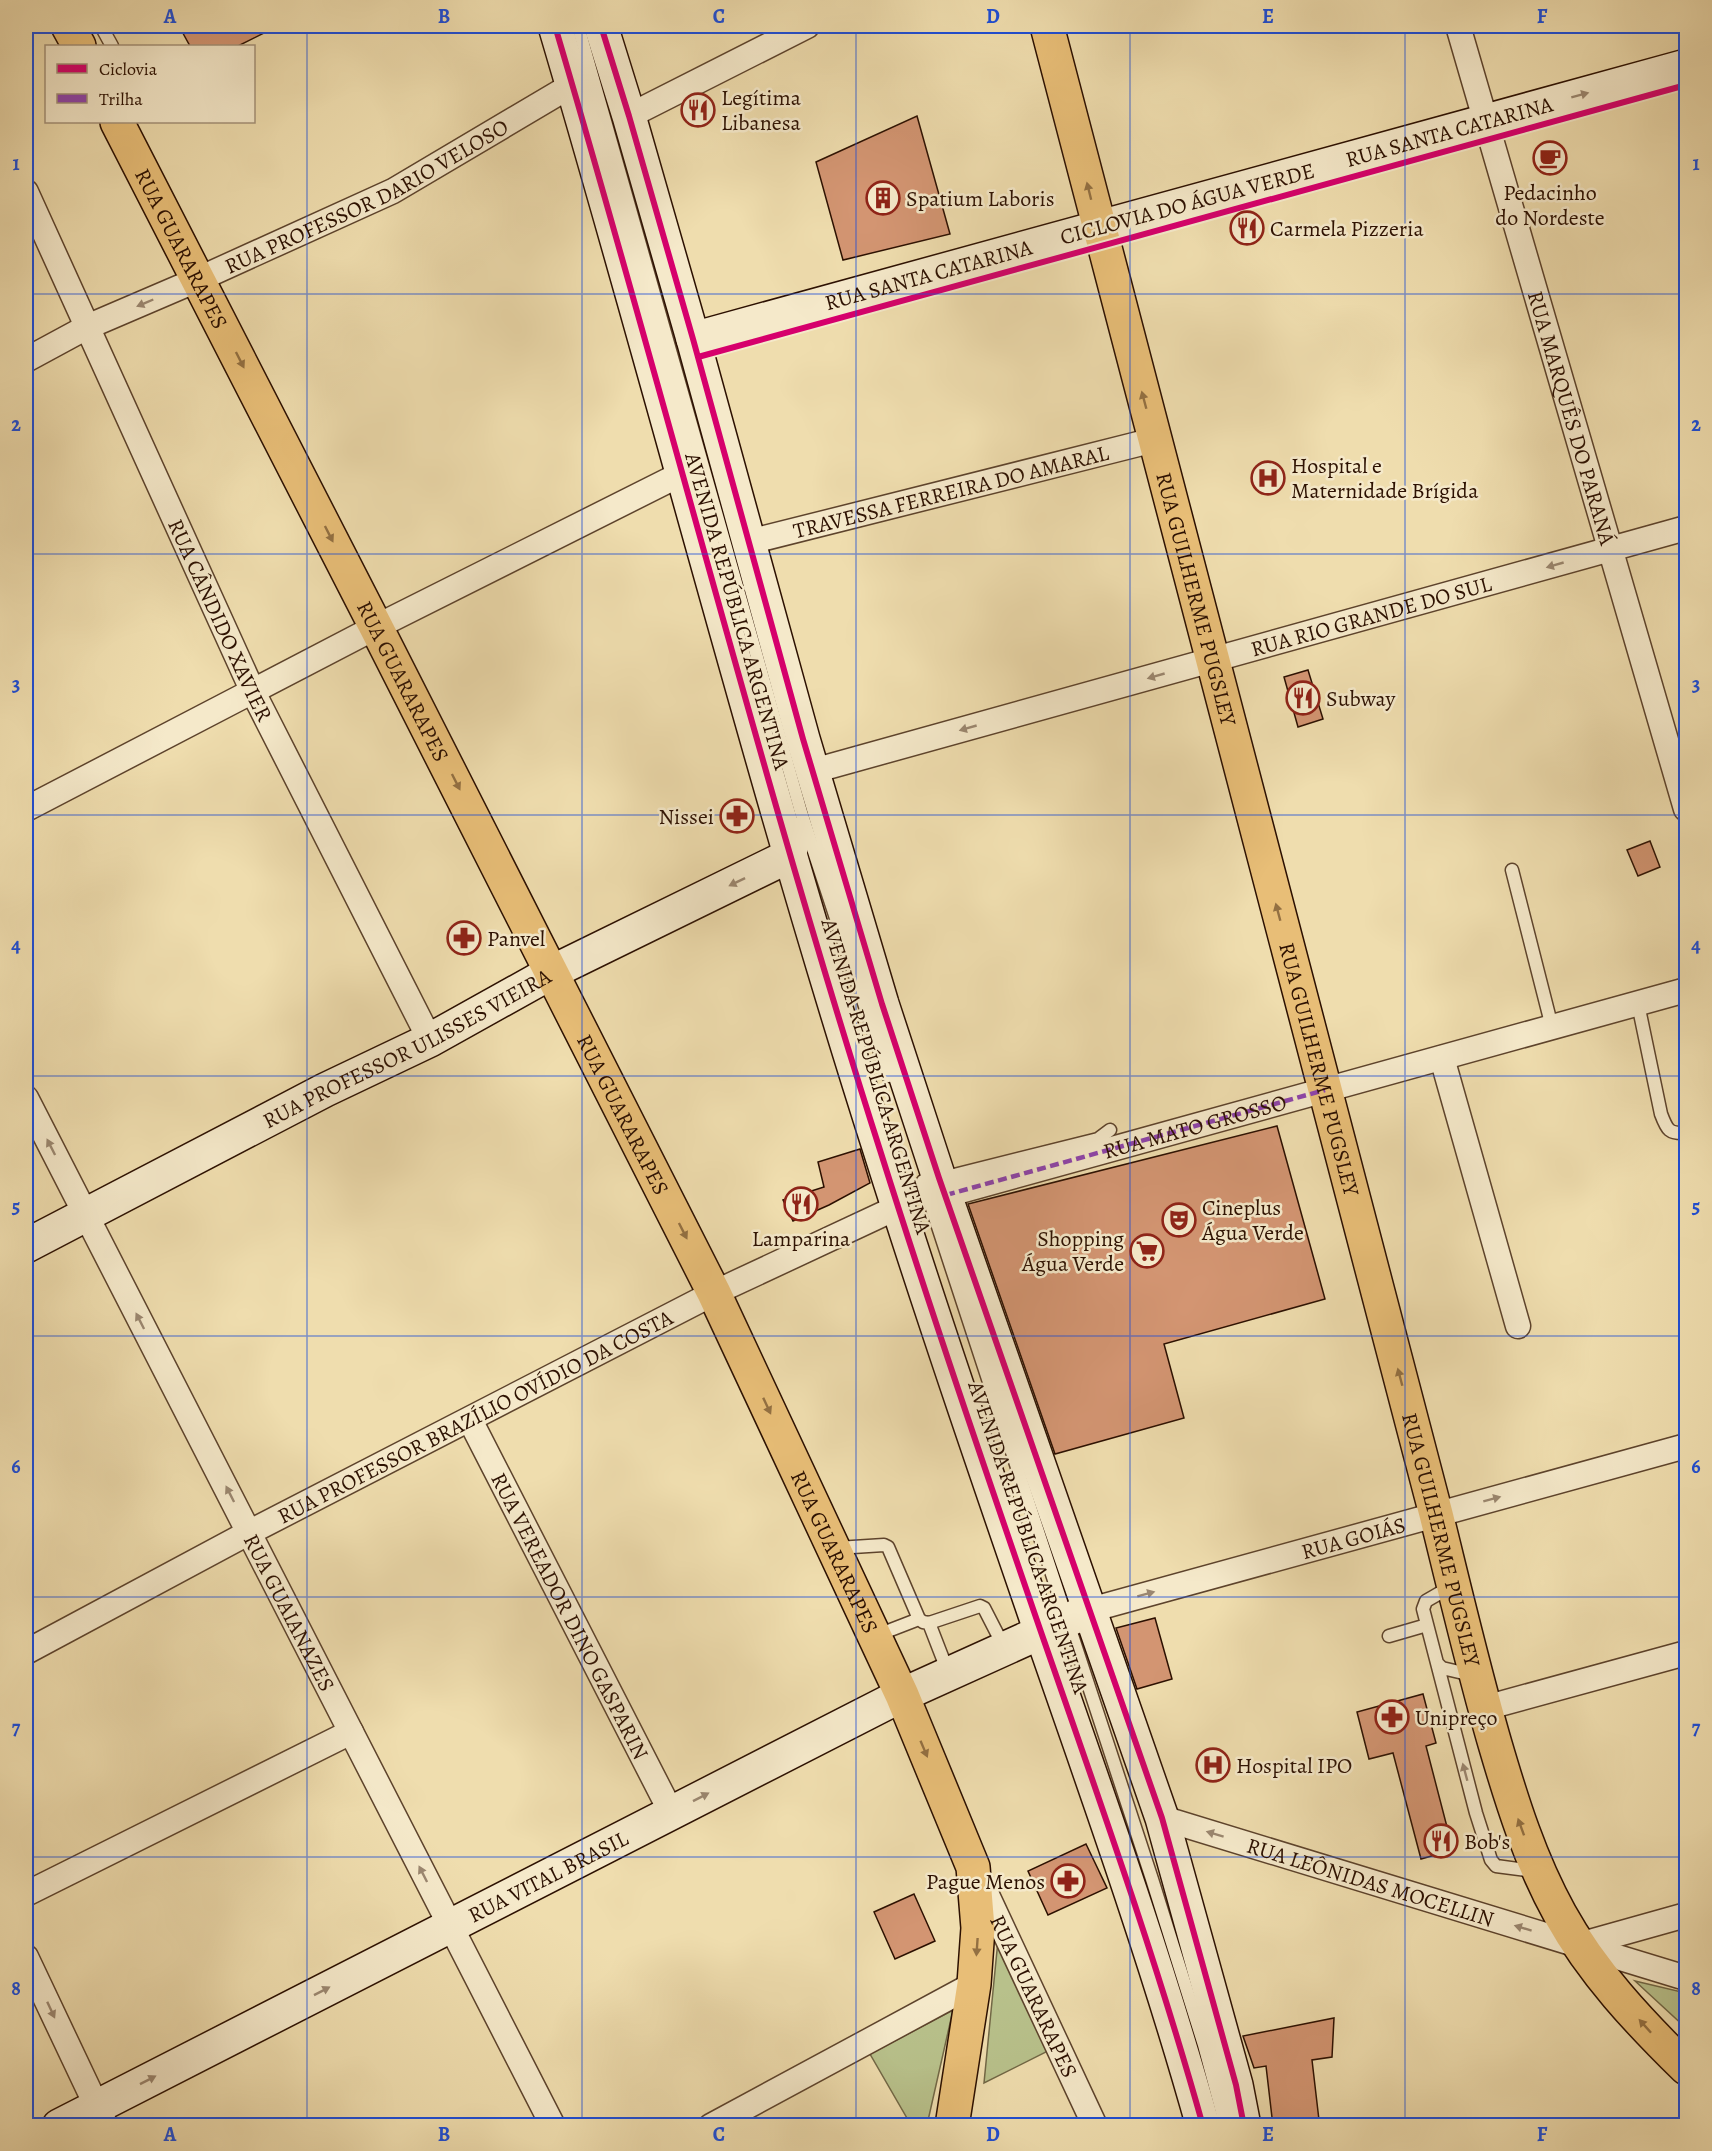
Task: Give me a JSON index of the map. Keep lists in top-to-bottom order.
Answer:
{
  "streets": {
    "main road": ["RUA GUARARAPES", "RUA GUILHERME PUGSLEY"],
    "street": [
      "RUA SANTA CATARINA",
      "RUA PROFESSOR DARIO VELOSO",
      "RUA MARQUÊS DO PARANÁ",
      "TRAVESSA FERREIRA DO AMARAL",
      "AVENIDA REPÚBLICA ARGENTINA",
      "RUA RIO GRANDE DO SUL",
      "RUA CÂNDIDO XAVIER",
      "RUA PROFESSOR ULISSES VIEIRA",
      "RUA MATO GROSSO",
      "RUA PROFESSOR BRAZÍLIO OVÍDIO DA COSTA",
      "RUA GOIÁS",
      "RUA GUAIANAZES",
      "RUA VEREADOR DINO GASPARIN",
      "RUA VITAL BRASIL",
      "RUA LEÔNIDAS MOCELLIN"
    ],
    "cycle path": ["CICLOVIA DO ÁGUA VERDE"]
  },
  "crossings": [
    ["RUA SANTA CATARINA", "RUA MARQUÊS DO PARANÁ"],
    ["RUA SANTA CATARINA", "RUA GUILHERME PUGSLEY"],
    ["RUA SANTA CATARINA", "AVENIDA REPÚBLICA ARGENTINA"],
    ["RUA PROFESSOR DARIO VELOSO", "RUA GUARARAPES"],
    ["RUA PROFESSOR DARIO VELOSO", "AVENIDA REPÚBLICA ARGENTINA"],
    ["RUA PROFESSOR DARIO VELOSO", "RUA CÂNDIDO XAVIER"],
    ["RUA GUARARAPES", "RUA PROFESSOR ULISSES VIEIRA"],
    ["RUA GUARARAPES", "RUA PROFESSOR BRAZÍLIO OVÍDIO DA COSTA"],
    ["RUA GUARARAPES", "RUA VITAL BRASIL"],
    ["RUA MARQUÊS DO PARANÁ", "RUA RIO GRANDE DO SUL"],
    ["TRAVESSA FERREIRA DO AMARAL", "RUA GUILHERME PUGSLEY"],
    ["TRAVESSA FERREIRA DO AMARAL", "AVENIDA REPÚBLICA ARGENTINA"],
    ["RUA GUILHERME PUGSLEY", "RUA RIO GRANDE DO SUL"],
    ["RUA GUILHERME PUGSLEY", "RUA MATO GROSSO"],
    ["RUA GUILHERME PUGSLEY", "RUA GOIÁS"],
    ["RUA GUILHERME PUGSLEY", "RUA LEÔNIDAS MOCELLIN"],
    ["AVENIDA REPÚBLICA ARGENTINA", "RUA RIO GRANDE DO SUL"],
    ["AVENIDA REPÚBLICA ARGENTINA", "RUA PROFESSOR ULISSES VIEIRA"],
    ["AVENIDA REPÚBLICA ARGENTINA", "RUA MATO GROSSO"],
    ["AVENIDA REPÚBLICA ARGENTINA", "RUA PROFESSOR BRAZÍLIO OVÍDIO DA COSTA"],
    ["AVENIDA REPÚBLICA ARGENTINA", "RUA GOIÁS"],
    ["AVENIDA REPÚBLICA ARGENTINA", "RUA VITAL BRASIL"],
    ["AVENIDA REPÚBLICA ARGENTINA", "RUA LEÔNIDAS MOCELLIN"],
    ["RUA CÂNDIDO XAVIER", "RUA PROFESSOR ULISSES VIEIRA"],
    ["RUA PROFESSOR ULISSES VIEIRA", "RUA GUAIANAZES"],
    ["RUA PROFESSOR BRAZÍLIO OVÍDIO DA COSTA", "RUA GUAIANAZES"],
    ["RUA PROFESSOR BRAZÍLIO OVÍDIO DA COSTA", "RUA VEREADOR DINO GASPARIN"],
    ["RUA GOIÁS", "RUA VITAL BRASIL"],
    ["RUA GUAIANAZES", "RUA VITAL BRASIL"],
    ["RUA VEREADOR DINO GASPARIN", "RUA VITAL BRASIL"]
  ],
  "one_way": [
    "RUA GUARARAPES",
    "RUA GUILHERME PUGSLEY",
    "RUA RIO GRANDE DO SUL",
    "RUA GUAIANAZES",
    "RUA LEÔNIDAS MOCELLIN"
  ],
  "places": {
    "restaurant": [
      "Legítima Libanesa",
      "Carmela Pizzeria",
      "Subway",
      "Lamparina",
      "Bob's"
    ],
    "cafe": ["Pedacinho do Nordeste"],
    "building": ["Spatium Laboris"],
    "hospital": ["Hospital e Maternidade Brígida", "Hospital IPO"],
    "pharmacy": [
      "Nissei",
      "Panvel",
      "Unipreço",
      "Pague Menos"
    ],
    "theatre": ["Cineplus Água Verde"],
    "supermarket": ["Shopping Água Verde"]
  },
  "legend": ["Ciclovia", "Trilha"],
  "grid": {
    "columns": [
      "A",
      "B",
      "C",
      "D",
      "E",
      "F"
    ],
    "rows": [
      "1",
      "2",
      "3",
      "4",
      "5",
      "6",
      "7",
      "8"
    ]
  }
}
